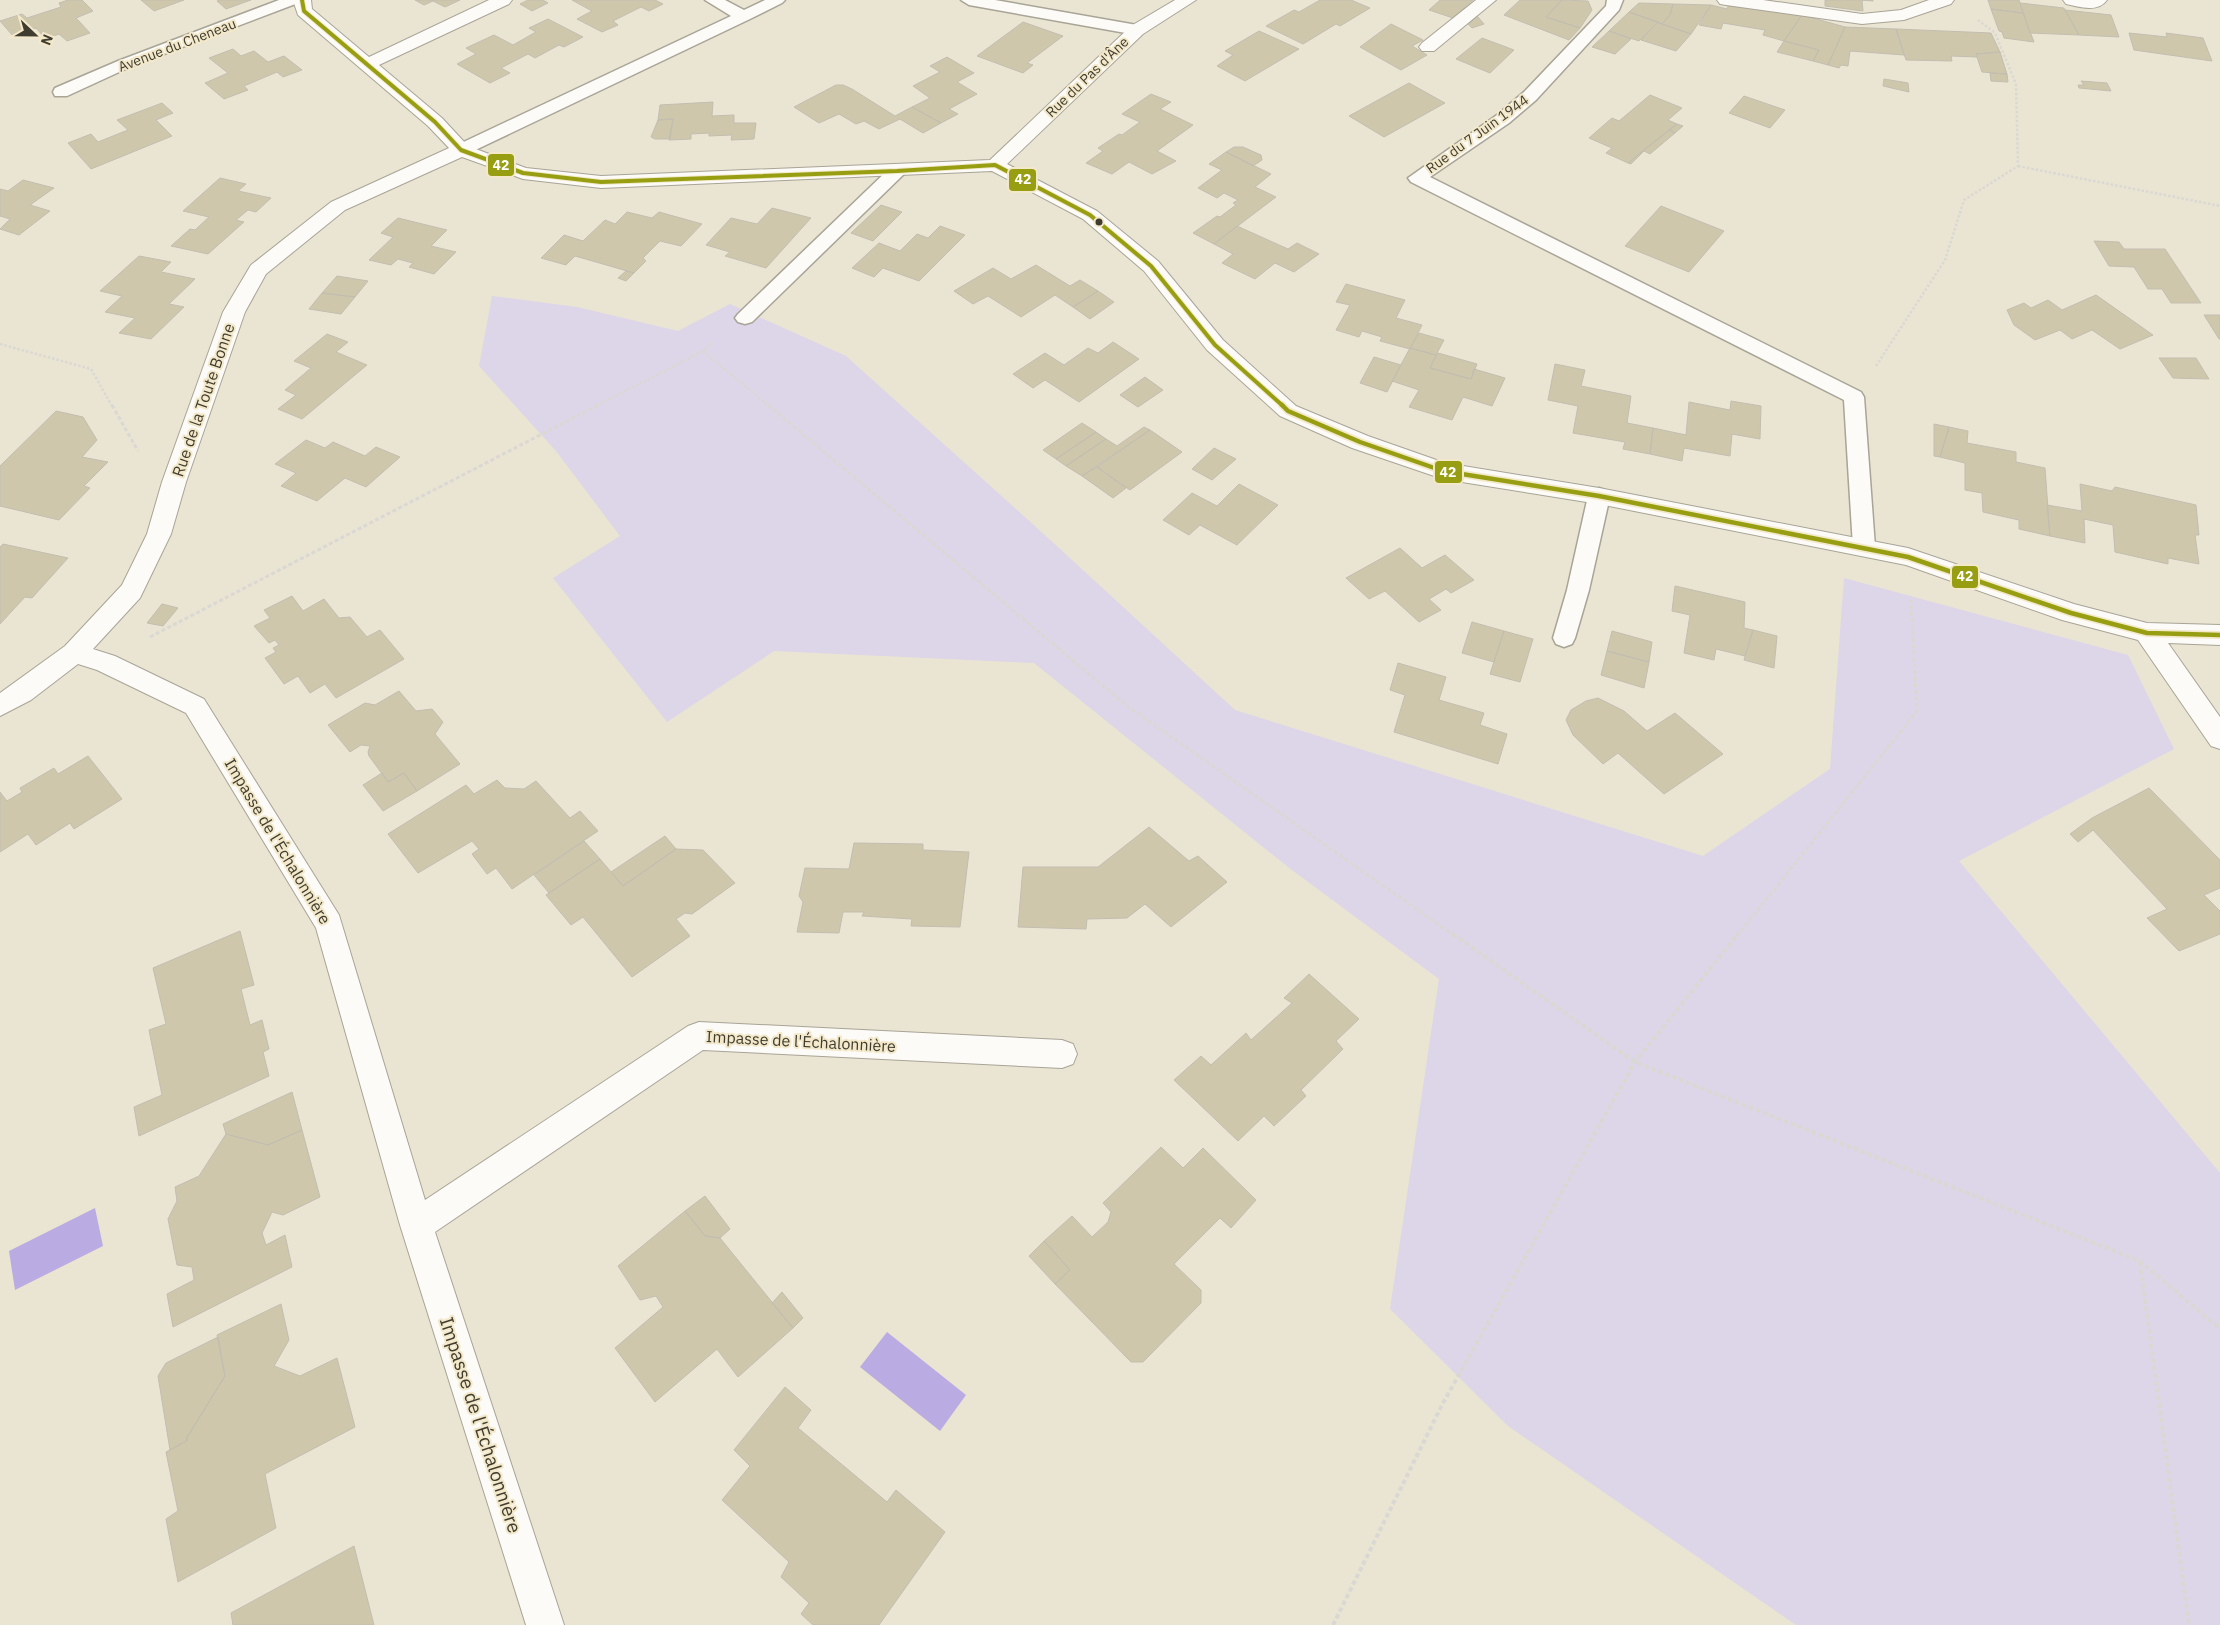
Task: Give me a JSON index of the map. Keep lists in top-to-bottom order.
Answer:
{
  "streets": {
    "street": ["Rue du Pas d'Âne", "Rue de la Toute Bonne", "Impasse de l'Échalonnière"],
    "lane": ["Avenue du Cheneau", "Rue du 7 Juin 1944"]
  },
  "crossings": [
    ["Rue de la Toute Bonne", "Impasse de l'Échalonnière"]
  ],
  "lines": ["transit line 42"],
  "north": "right"
}
